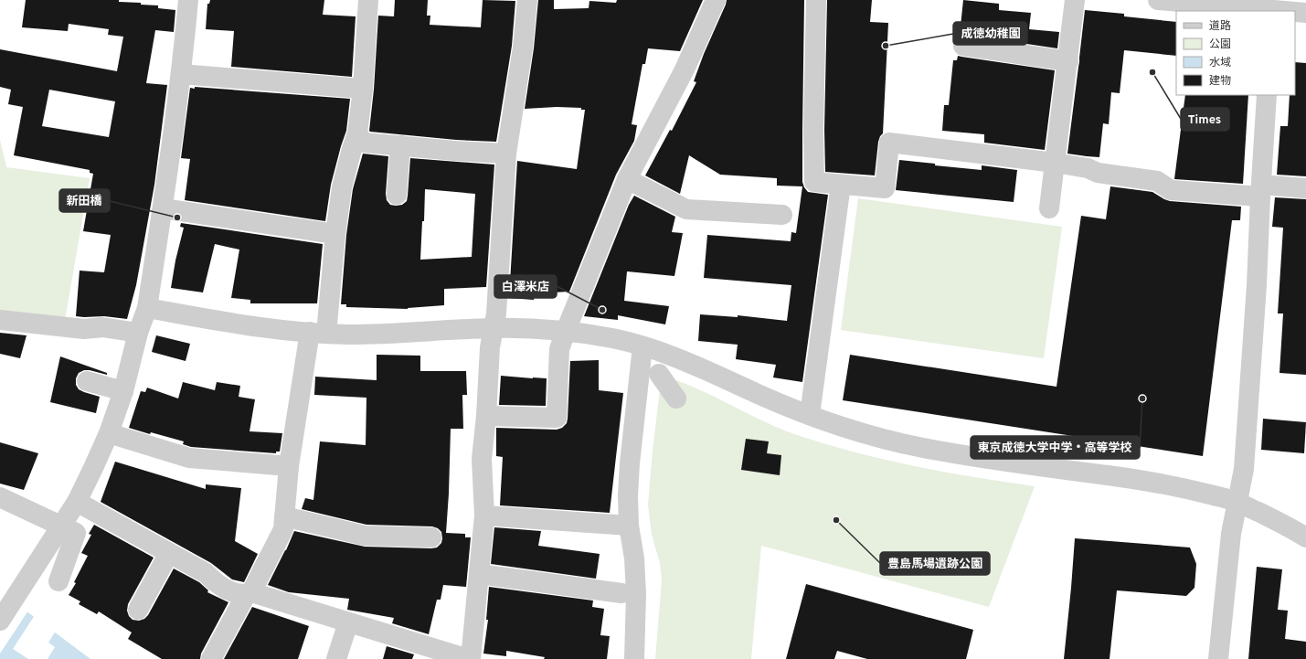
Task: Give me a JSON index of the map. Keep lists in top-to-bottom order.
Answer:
{
  "places": [
    "成徳幼稚園",
    "Times",
    "新田橋",
    "白澤米店",
    "東京成徳大学中学・高等学校",
    "豊島馬場遺跡公園"
  ],
  "legend": [
    "道路",
    "公園",
    "水域",
    "建物"
  ]
}
